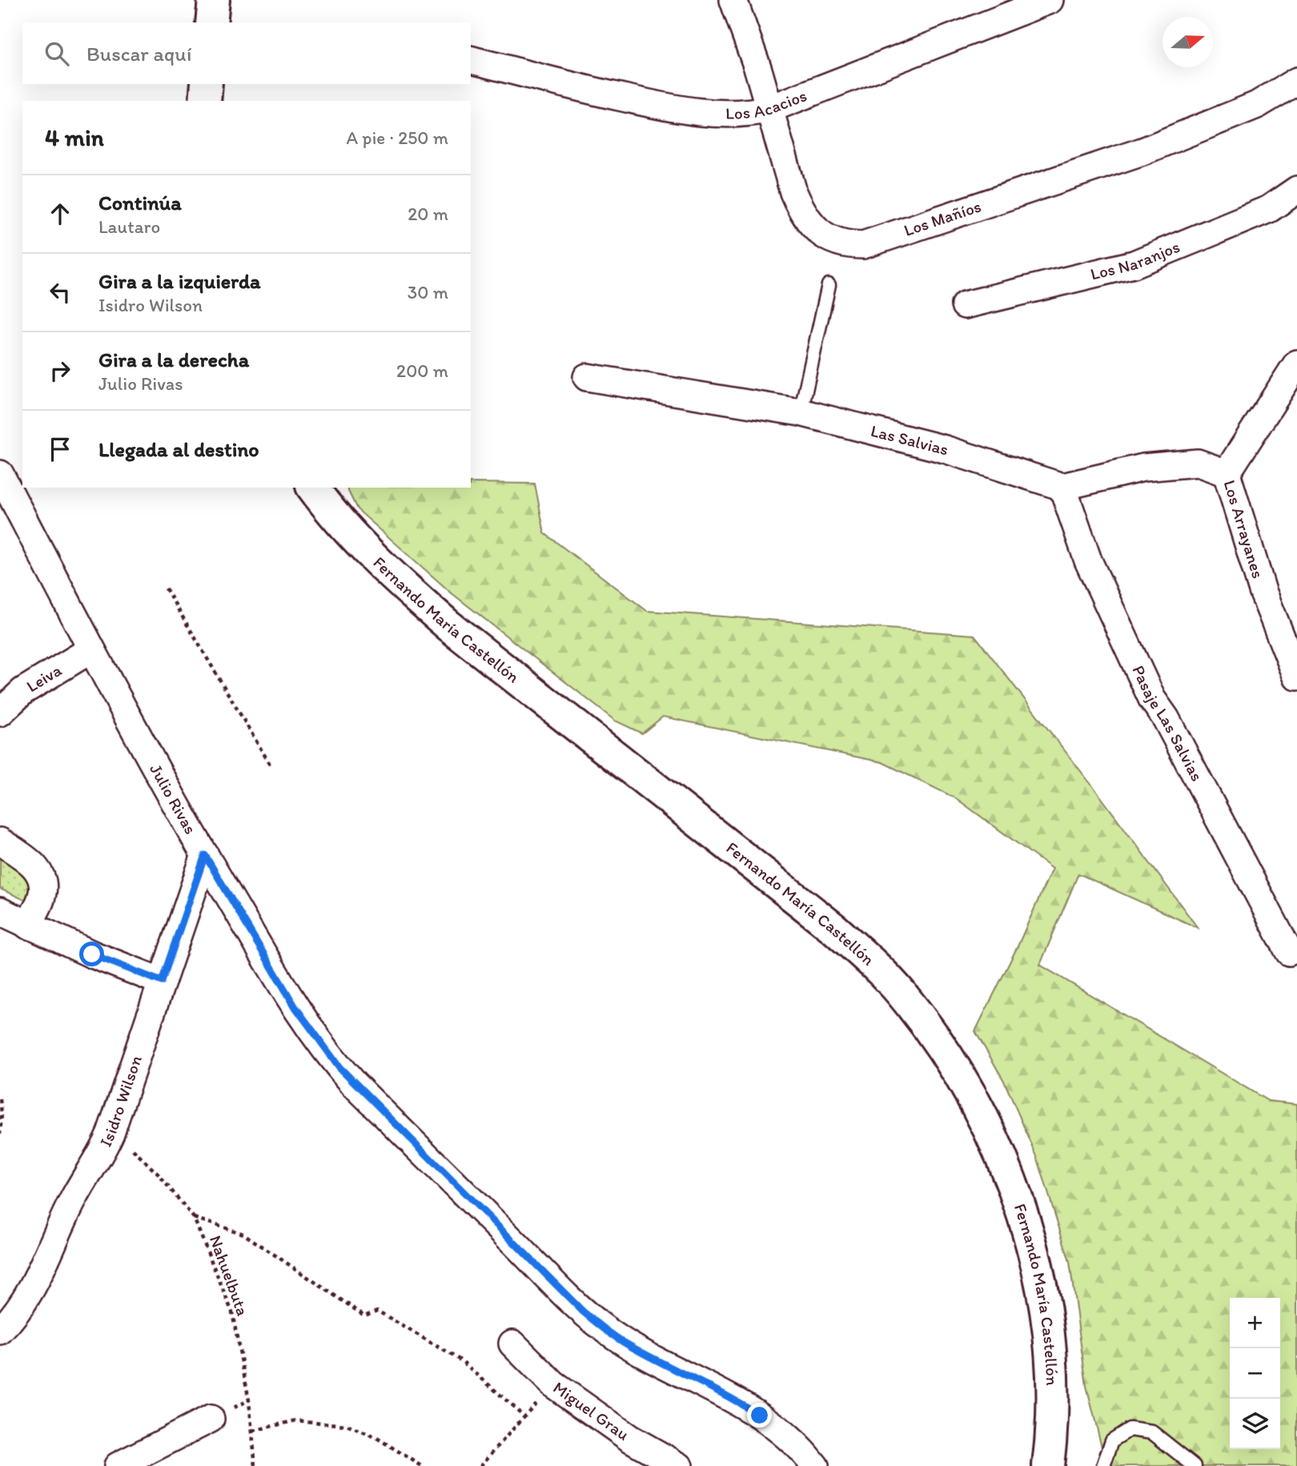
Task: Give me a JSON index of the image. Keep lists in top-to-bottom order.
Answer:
{
  "streets": {
    "main road": ["Fernando María Castellón"],
    "street": [
      "Los Acacios",
      "Los Mañíos",
      "Los Naranjos",
      "Las Salvias",
      "Los Arrayanes",
      "Leiva",
      "Pasaje Las Salvias",
      "Julio Rivas",
      "Isidro Wilson",
      "Miguel Grau"
    ],
    "path": ["Nahuelbuta"]
  },
  "crossings": [
    ["Los Acacios", "Los Mañíos"],
    ["Las Salvias", "Pasaje Las Salvias"],
    ["Leiva", "Julio Rivas"],
    ["Julio Rivas", "Isidro Wilson"]
  ],
  "north": "right",
  "page": {
    "search": "Buscar aquí",
    "heading": ["4 min", "A pie · 250 m"],
    "list": [
      ["Continúa", "Lautaro", "20 m"],
      ["Gira a la izquierda", "Isidro Wilson", "30 m"],
      ["Gira a la derecha", "Julio Rivas", "200 m"],
      "Llegada al destino"
    ],
    "map_buttons": ["+", "−"]
  }
}
